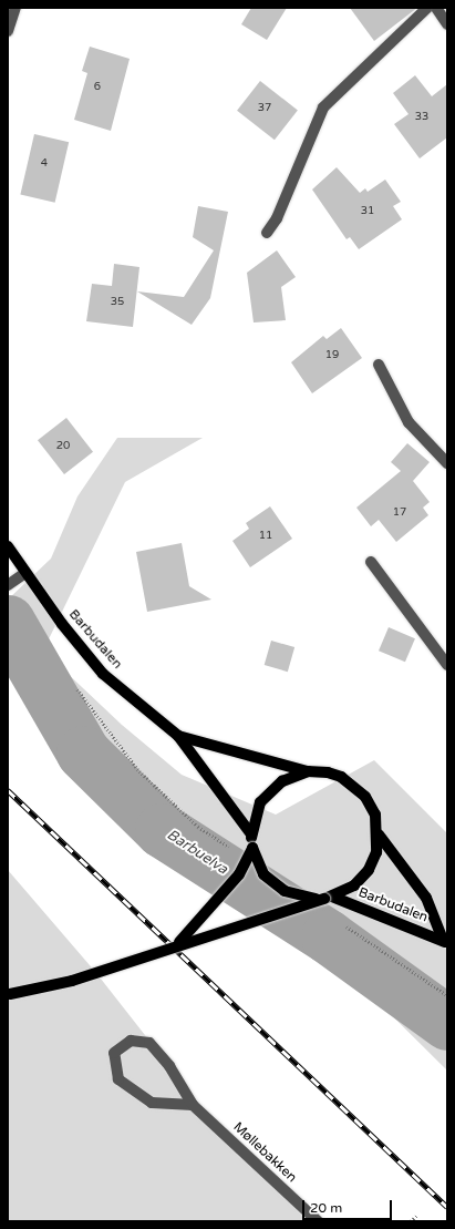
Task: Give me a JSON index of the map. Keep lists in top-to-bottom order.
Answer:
{
  "streets": {
    "main road": ["Barbudalen"],
    "street": ["Møllebakken"]
  },
  "water": ["Barbuelva"],
  "house_numbers": [
    "6",
    "37",
    "33",
    "4",
    "31",
    "35",
    "19",
    "20",
    "17",
    "11"
  ],
  "scale_bar": "20 m"
}
